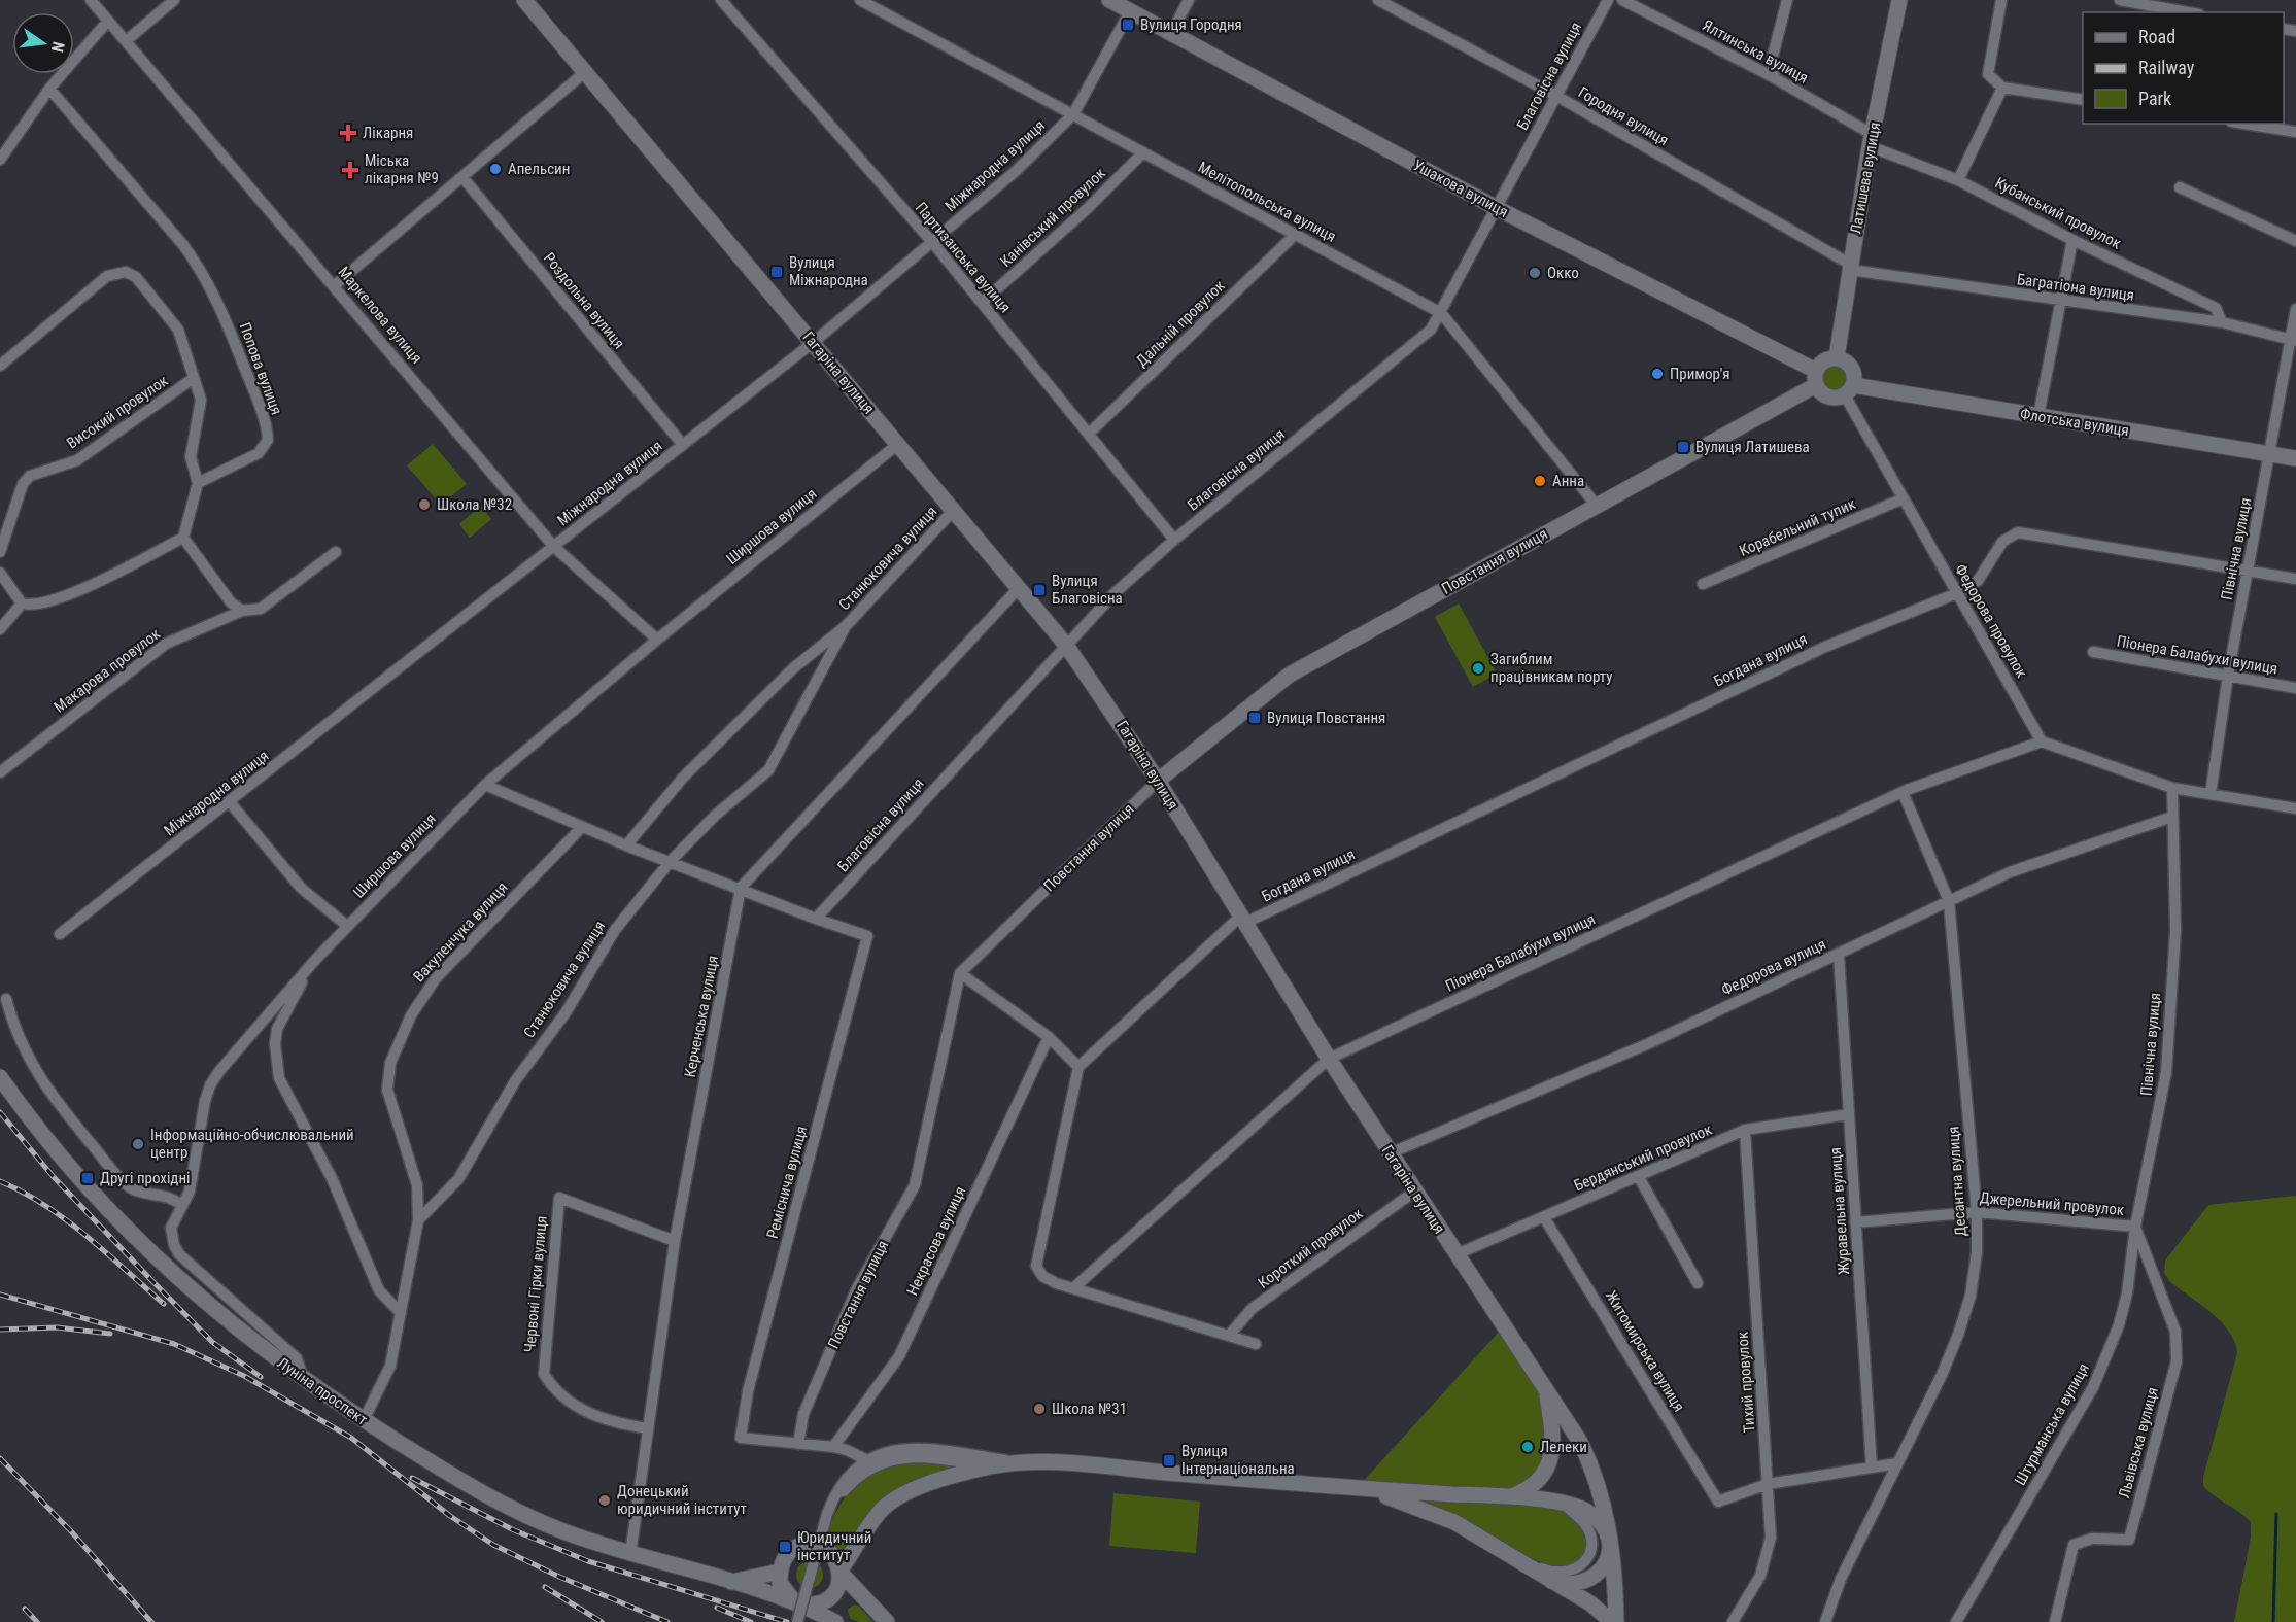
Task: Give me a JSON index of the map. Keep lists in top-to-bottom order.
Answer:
{
  "streets": {
    "street": [
      "Ялтинська вулиця",
      "Благовісна вулиця",
      "Городня вулиця",
      "Міжнародна вулиця",
      "Латишева вулиця",
      "Ушакова вулиця",
      "Мелітопольська вулиця",
      "Кубанський провулок",
      "Канівський провулок",
      "Партизанська вулиця",
      "Багратіона вулиця",
      "Роздольна вулиця",
      "Маркелова вулиця",
      "Дальній провулок",
      "Попова вулиця",
      "Гагаріна вулиця",
      "Високий провулок",
      "Флотська вулиця",
      "Ширшова вулиця",
      "Корабельний тупик",
      "Північна вулиця",
      "Станюковича вулиця",
      "Повстання вулиця",
      "Федорова провулок",
      "Піонера Балабухи вулиця",
      "Богдана вулиця",
      "Макарова провулок",
      "Вакуленчука вулиця",
      "Федорова вулиця",
      "Керченська вулиця",
      "Бердянський провулок",
      "Десантна вулиця",
      "Реміснича вулиця",
      "Джерельний провулок",
      "Журавельна вулиця",
      "Некрасова вулиця",
      "Короткий провулок",
      "Червоні Гірки вулиця",
      "Житомирська вулиця",
      "Тихий провулок",
      "Луніна проспект",
      "Штурманська вулиця",
      "Львівська вулиця"
    ]
  },
  "crossings": [
    ["Ялтинська вулиця", "Латишева вулиця"],
    ["Ялтинська вулиця", "Кубанський провулок"],
    ["Благовісна вулиця", "Городня вулиця"],
    ["Благовісна вулиця", "Ушакова вулиця"],
    ["Благовісна вулиця", "Мелітопольська вулиця"],
    ["Благовісна вулиця", "Партизанська вулиця"],
    ["Благовісна вулиця", "Гагаріна вулиця"],
    ["Благовісна вулиця", "Реміснича вулиця"],
    ["Городня вулиця", "Латишева вулиця"],
    ["Городня вулиця", "Багратіона вулиця"],
    ["Міжнародна вулиця", "Ушакова вулиця"],
    ["Міжнародна вулиця", "Мелітопольська вулиця"],
    ["Міжнародна вулиця", "Партизанська вулиця"],
    ["Міжнародна вулиця", "Роздольна вулиця"],
    ["Міжнародна вулиця", "Маркелова вулиця"],
    ["Міжнародна вулиця", "Гагаріна вулиця"],
    ["Латишева вулиця", "Ушакова вулиця"],
    ["Латишева вулиця", "Кубанський провулок"],
    ["Латишева вулиця", "Багратіона вулиця"],
    ["Латишева вулиця", "Флотська вулиця"],
    ["Латишева вулиця", "Повстання вулиця"],
    ["Латишева вулиця", "Федорова провулок"],
    ["Ушакова вулиця", "Флотська вулиця"],
    ["Ушакова вулиця", "Повстання вулиця"],
    ["Ушакова вулиця", "Федорова провулок"],
    ["Мелітопольська вулиця", "Канівський провулок"],
    ["Мелітопольська вулиця", "Дальній провулок"],
    ["Мелітопольська вулиця", "Повстання вулиця"],
    ["Кубанський провулок", "Багратіона вулиця"],
    ["Канівський провулок", "Партизанська вулиця"],
    ["Партизанська вулиця", "Дальній провулок"],
    ["Багратіона вулиця", "Північна вулиця"],
    ["Маркелова вулиця", "Ширшова вулиця"],
    ["Гагаріна вулиця", "Ширшова вулиця"],
    ["Гагаріна вулиця", "Станюковича вулиця"],
    ["Гагаріна вулиця", "Повстання вулиця"],
    ["Гагаріна вулиця", "Піонера Балабухи вулиця"],
    ["Гагаріна вулиця", "Богдана вулиця"],
    ["Гагаріна вулиця", "Федорова вулиця"],
    ["Гагаріна вулиця", "Бердянський провулок"],
    ["Гагаріна вулиця", "Короткий провулок"],
    ["Флотська вулиця", "Північна вулиця"],
    ["Флотська вулиця", "Повстання вулиця"],
    ["Флотська вулиця", "Федорова провулок"],
    ["Ширшова вулиця", "Луніна проспект"],
    ["Корабельний тупик", "Федорова провулок"],
    ["Північна вулиця", "Піонера Балабухи вулиця"],
    ["Північна вулиця", "Богдана вулиця"],
    ["Північна вулиця", "Федорова вулиця"],
    ["Північна вулиця", "Джерельний провулок"],
    ["Північна вулиця", "Штурманська вулиця"],
    ["Північна вулиця", "Львівська вулиця"],
    ["Станюковича вулиця", "Вакуленчука вулиця"],
    ["Повстання вулиця", "Федорова провулок"],
    ["Повстання вулиця", "Реміснича вулиця"],
    ["Федорова провулок", "Піонера Балабухи вулиця"],
    ["Федорова провулок", "Богдана вулиця"],
    ["Піонера Балабухи вулиця", "Десантна вулиця"],
    ["Федорова вулиця", "Десантна вулиця"],
    ["Федорова вулиця", "Журавельна вулиця"],
    ["Керченська вулиця", "Червоні Гірки вулиця"],
    ["Керченська вулиця", "Луніна проспект"],
    ["Бердянський провулок", "Журавельна вулиця"],
    ["Бердянський провулок", "Житомирська вулиця"],
    ["Бердянський провулок", "Тихий провулок"],
    ["Десантна вулиця", "Джерельний провулок"],
    ["Джерельний провулок", "Журавельна вулиця"],
    ["Джерельний провулок", "Штурманська вулиця"],
    ["Джерельний провулок", "Львівська вулиця"],
    ["Житомирська вулиця", "Тихий провулок"],
    ["Штурманська вулиця", "Львівська вулиця"]
  ],
  "places": {
    "transit": [
      "Вулиця Городня",
      "Вулиця Міжнародна",
      "Вулиця Латишева",
      "Вулиця Благовісна",
      "Вулиця Повстання",
      "Другі прохідні",
      "Вулиця Інтернаціональна",
      "Юридичний інститут"
    ],
    "health": ["Лікарня", "Міська лікарня №9"],
    "other": [
      "Апельсин",
      "Окко",
      "Примор'я",
      "Анна",
      "Школа №32",
      "Загиблим працівникам порту",
      "Інформаційно-обчислювальний центр",
      "Школа №31",
      "Лелеки",
      "Донецький юридичний інститут"
    ]
  },
  "legend": ["Road", "Railway", "Park"],
  "north": "right"
}
